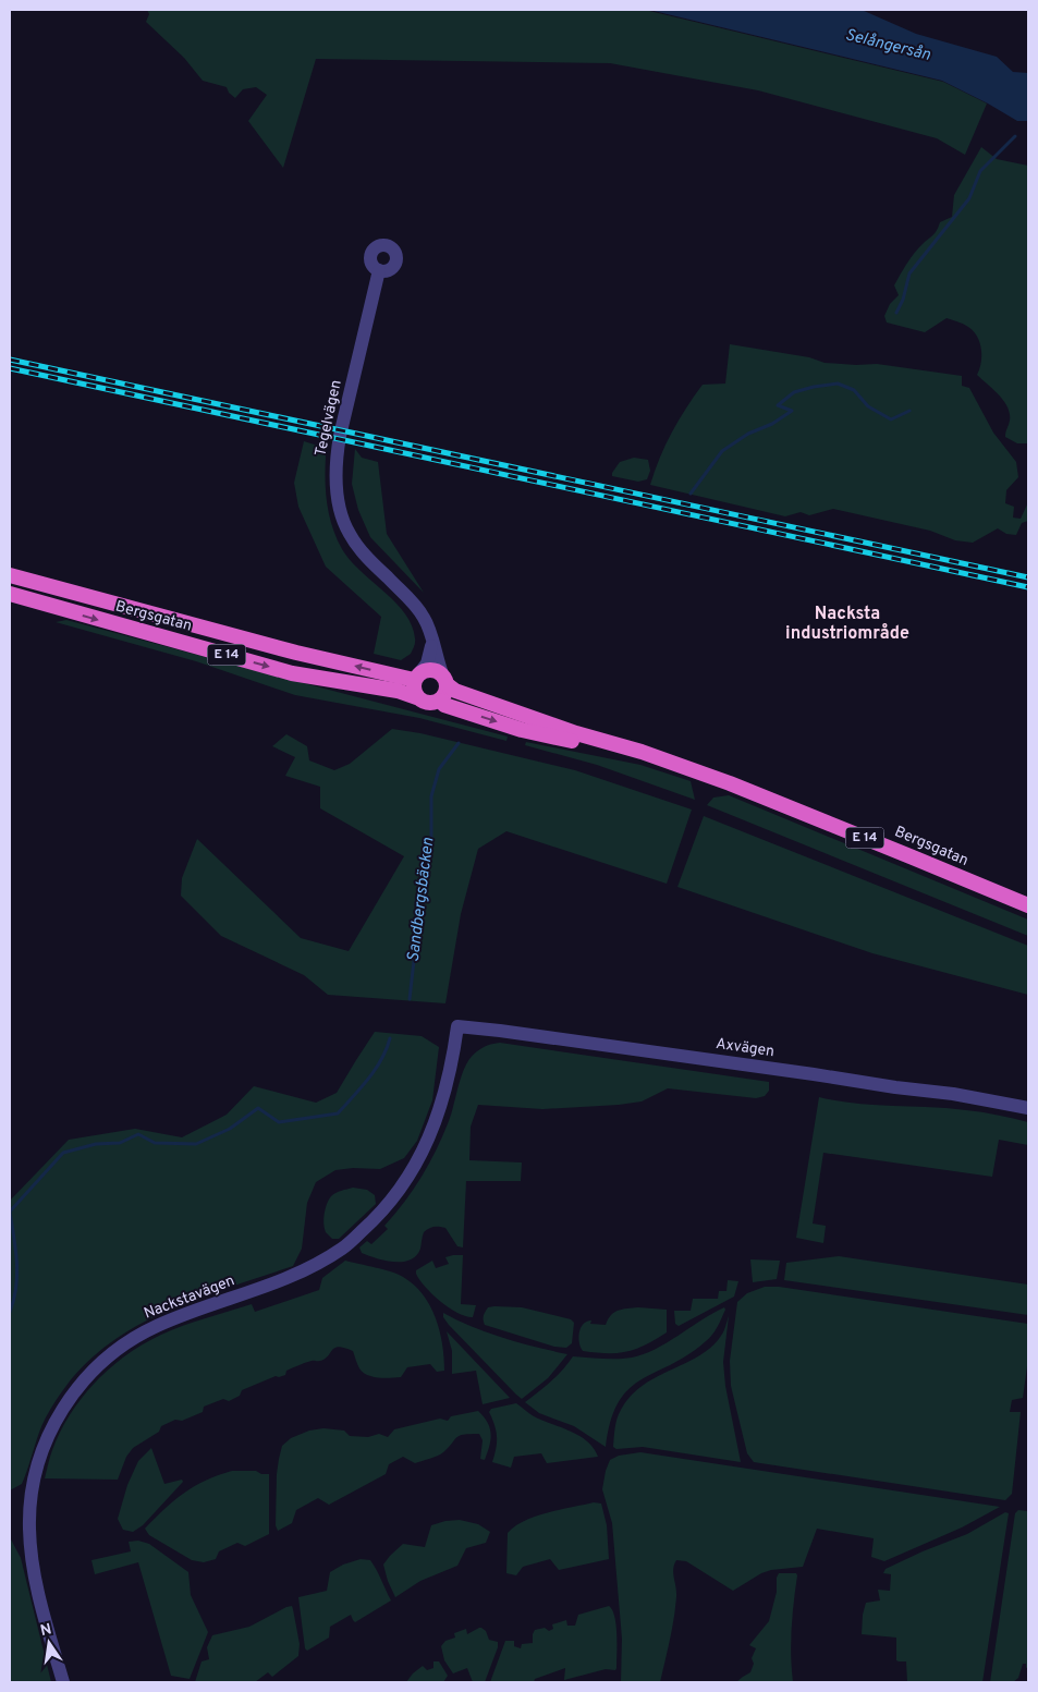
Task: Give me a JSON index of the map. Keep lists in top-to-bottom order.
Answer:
{
  "streets": {
    "highway": ["Bergsgatan", "E 14"],
    "street": ["Tegelvägen", "Axvägen", "Nackstavägen"]
  },
  "crossings": [
    ["Tegelvägen", "Bergsgatan"],
    ["Axvägen", "Nackstavägen"]
  ],
  "districts": ["Nacksta industriområde"],
  "water": ["Selångersån", "Sandbergsbäcken"],
  "north": "top"
}
